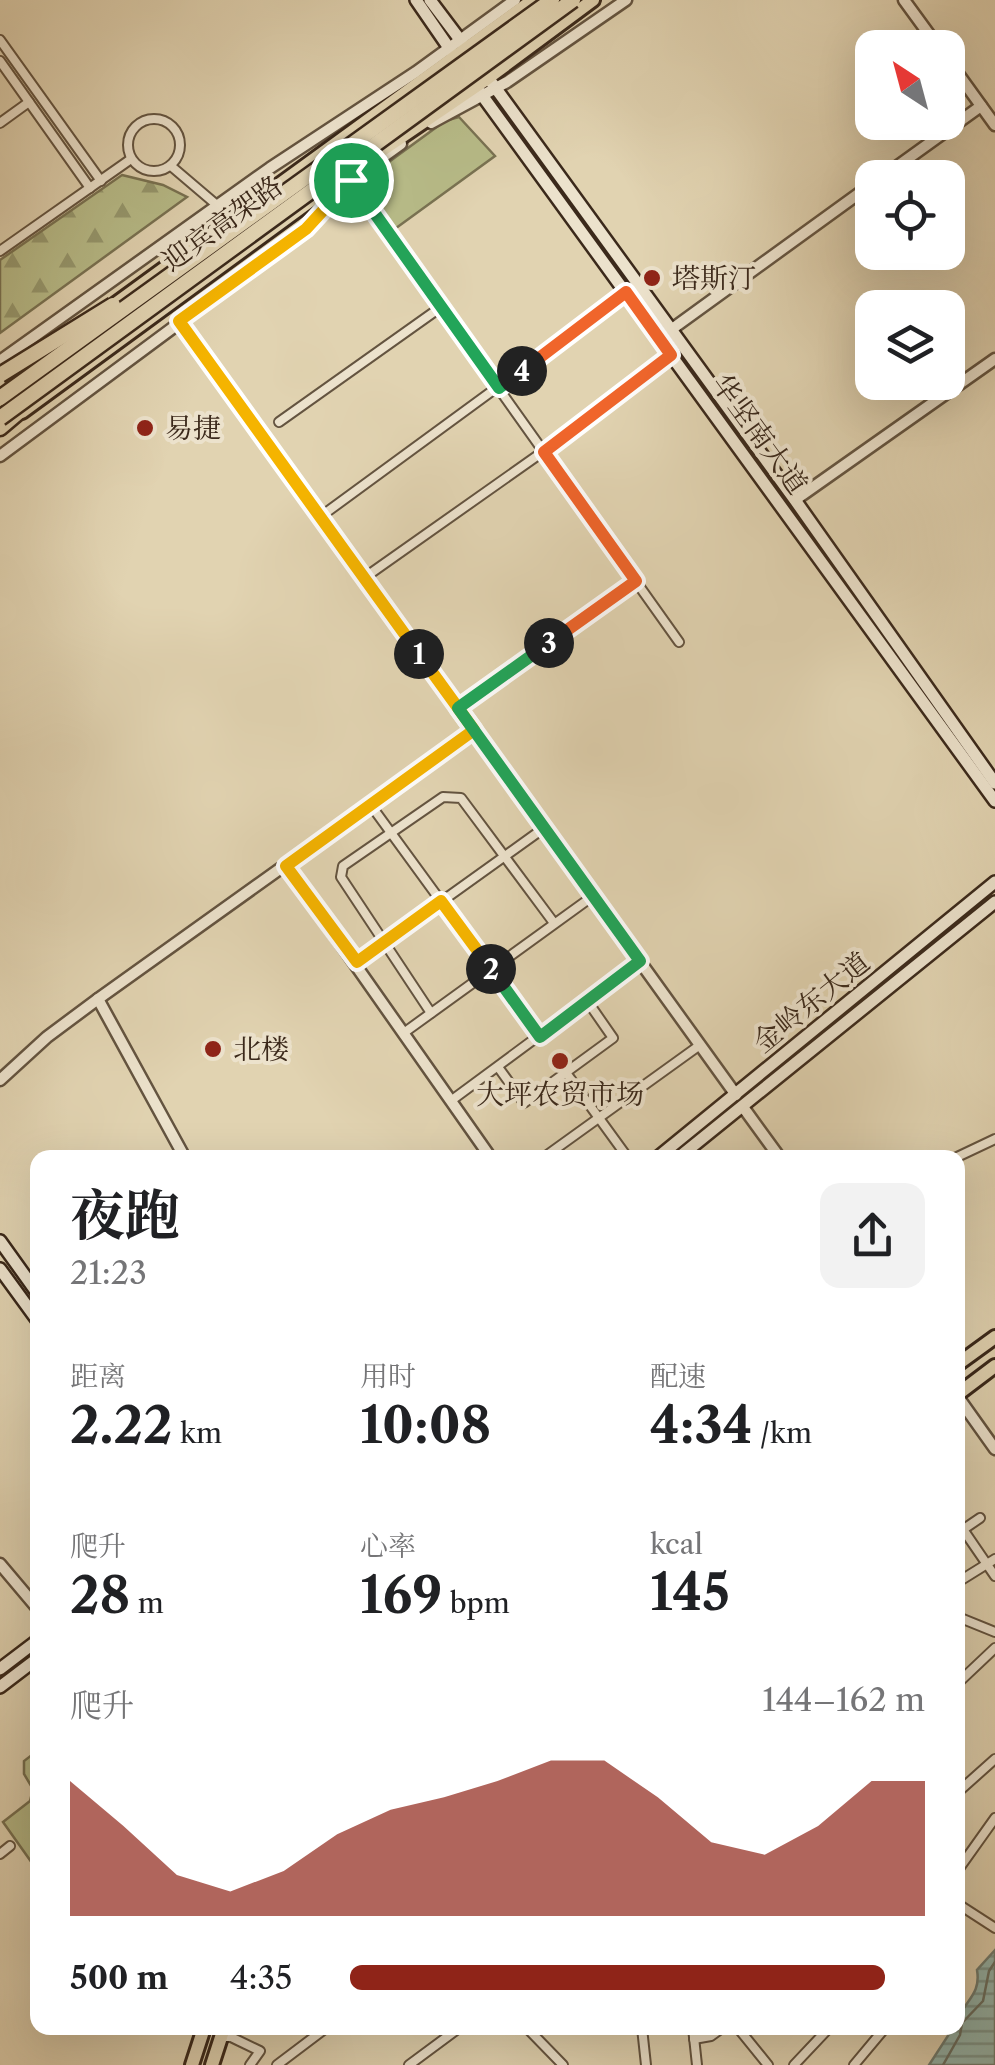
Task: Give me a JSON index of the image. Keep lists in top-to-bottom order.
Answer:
{
  "streets": {
    "highway": ["迎宾高架路"],
    "main road": ["华坚南大道", "金岭东大道"]
  },
  "places": [
    "塔斯汀",
    "易捷",
    "北楼",
    "大坪农贸市场"
  ],
  "north": "top left",
  "page": {
    "pins": [
      "4",
      "3",
      "1",
      "2"
    ],
    "heading": ["夜跑", "21:23"],
    "stats": [
      ["距离", "2.22 km"],
      ["用时", "10:08"],
      ["配速", "4:34 /km"],
      ["爬升", "28 m"],
      ["心率", "169 bpm"],
      ["kcal", "145"]
    ],
    "chart": ["爬升", "144–162 m"],
    "list": [
      {
        "name": "500 m",
        "note": "4:35"
      }
    ]
  }
}
